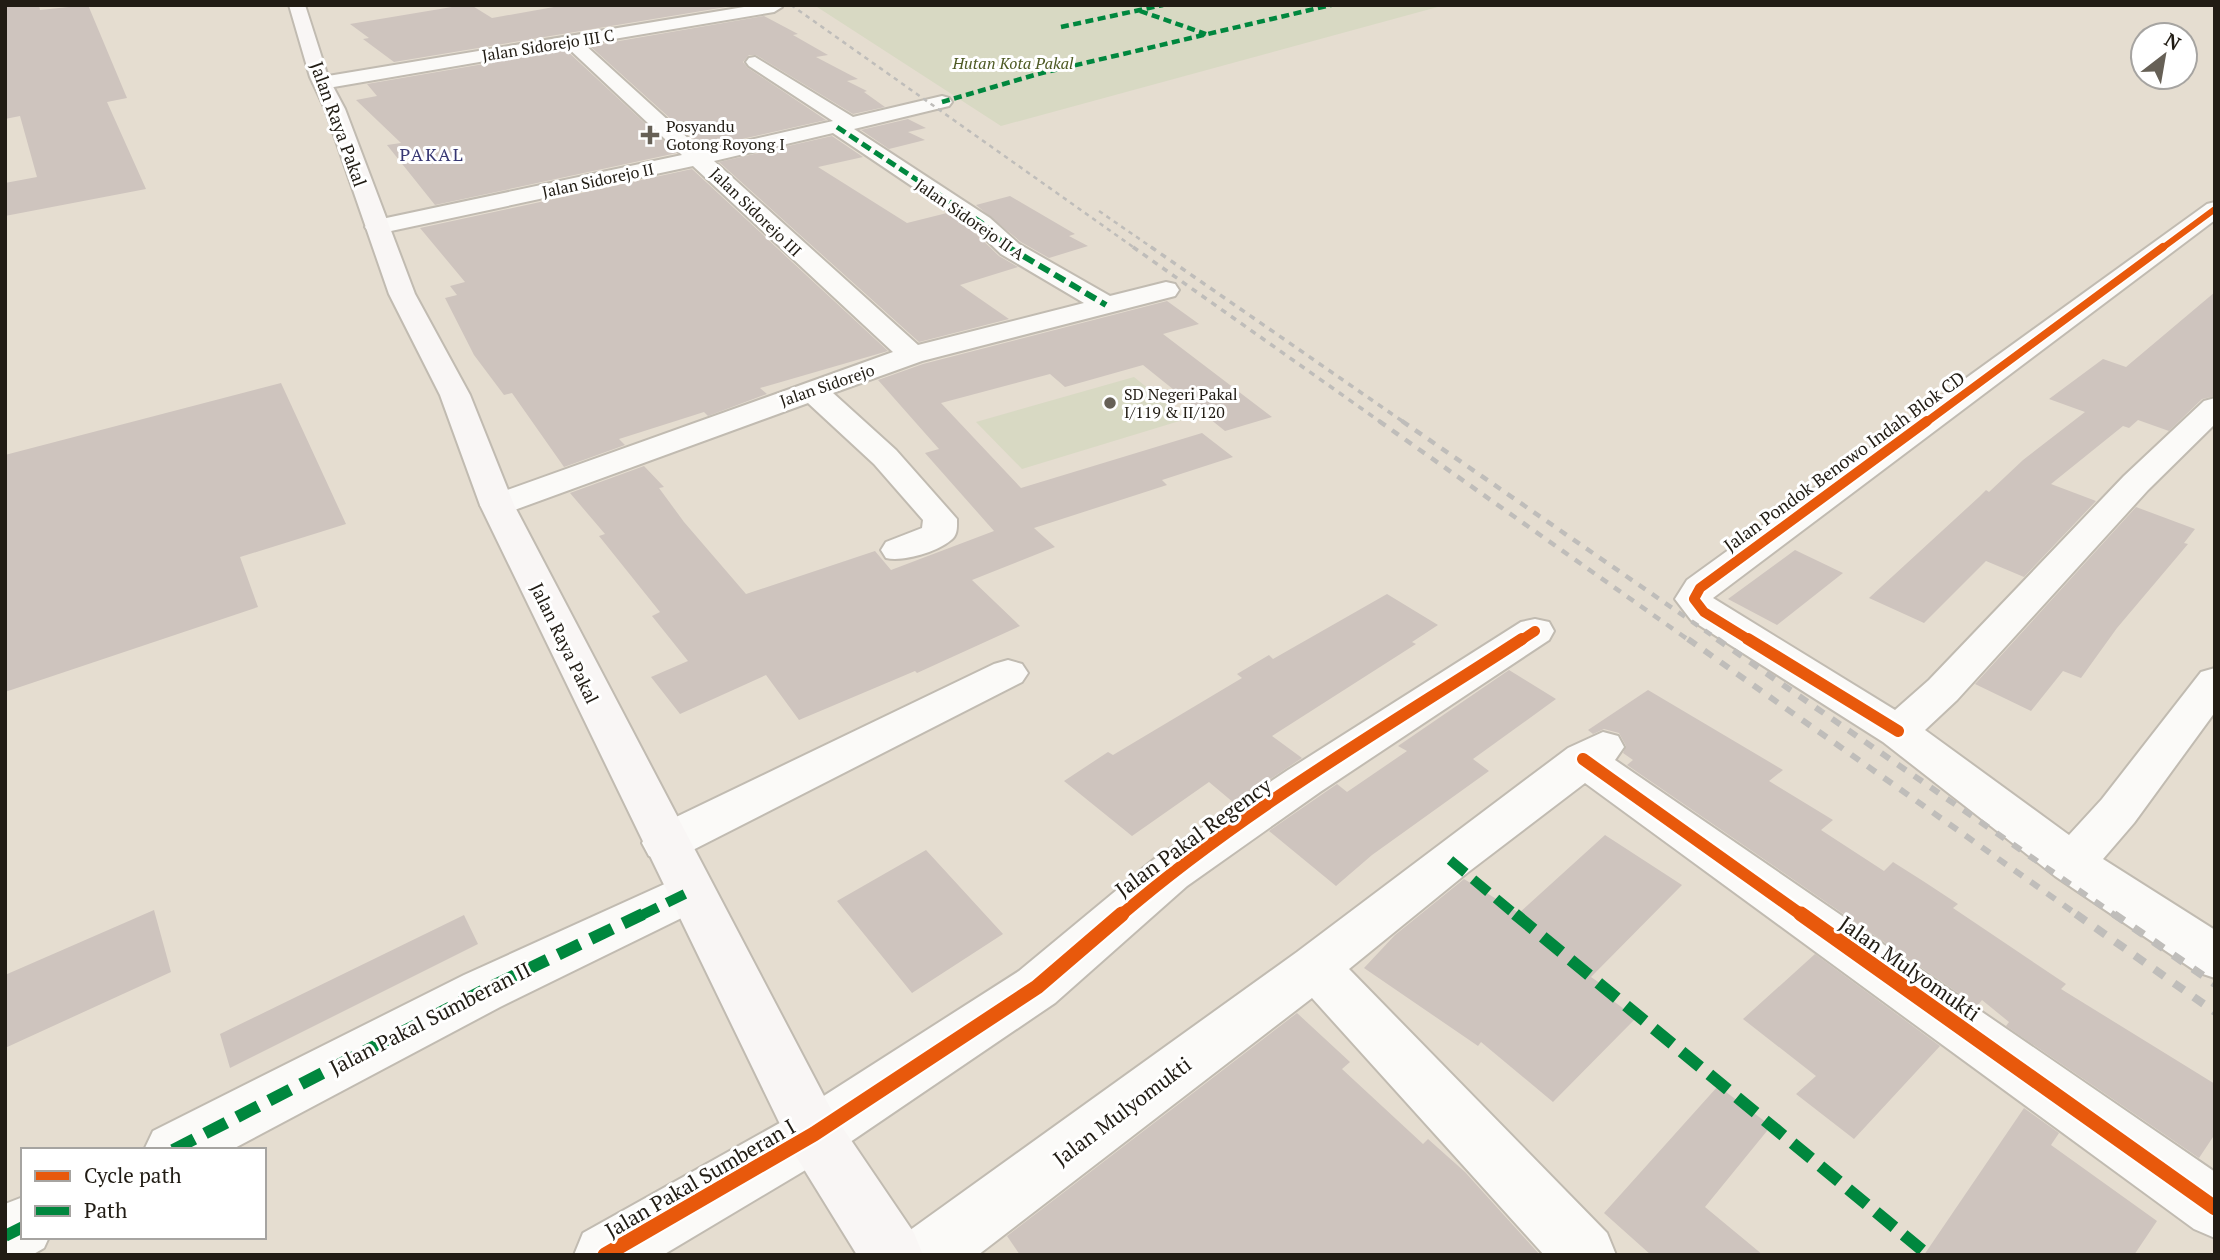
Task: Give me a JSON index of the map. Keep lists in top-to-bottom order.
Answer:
{
  "streets": {
    "main road": ["Jalan Raya Pakal"],
    "street": [
      "Jalan Sidorejo III C",
      "Jalan Sidorejo II",
      "Jalan Sidorejo III",
      "Jalan Sidorejo II A",
      "Jalan Sidorejo",
      "Jalan Pondok Benowo Indah Blok CD",
      "Jalan Pakal Regency",
      "Jalan Mulyomukti",
      "Jalan Pakal Sumberan II",
      "Jalan Pakal Sumberan I"
    ]
  },
  "crossings": [
    ["Jalan Sidorejo III C", "Jalan Raya Pakal"],
    ["Jalan Sidorejo III C", "Jalan Sidorejo III"],
    ["Jalan Raya Pakal", "Jalan Sidorejo II"],
    ["Jalan Raya Pakal", "Jalan Sidorejo"],
    ["Jalan Raya Pakal", "Jalan Pakal Regency"],
    ["Jalan Raya Pakal", "Jalan Pakal Sumberan II"],
    ["Jalan Raya Pakal", "Jalan Pakal Sumberan I"],
    ["Jalan Sidorejo II", "Jalan Sidorejo III"],
    ["Jalan Sidorejo II", "Jalan Sidorejo II A"],
    ["Jalan Sidorejo III", "Jalan Sidorejo"],
    ["Jalan Sidorejo II A", "Jalan Sidorejo"],
    ["Jalan Pakal Regency", "Jalan Pakal Sumberan I"]
  ],
  "districts": ["PAKAL"],
  "parks": ["Hutan Kota Pakal"],
  "places": {
    "health": ["Posyandu Gotong Royong I"],
    "other": ["SD Negeri Pakal I/119 & II/120"]
  },
  "legend": ["Cycle path", "Path"],
  "north": "top right"
}
